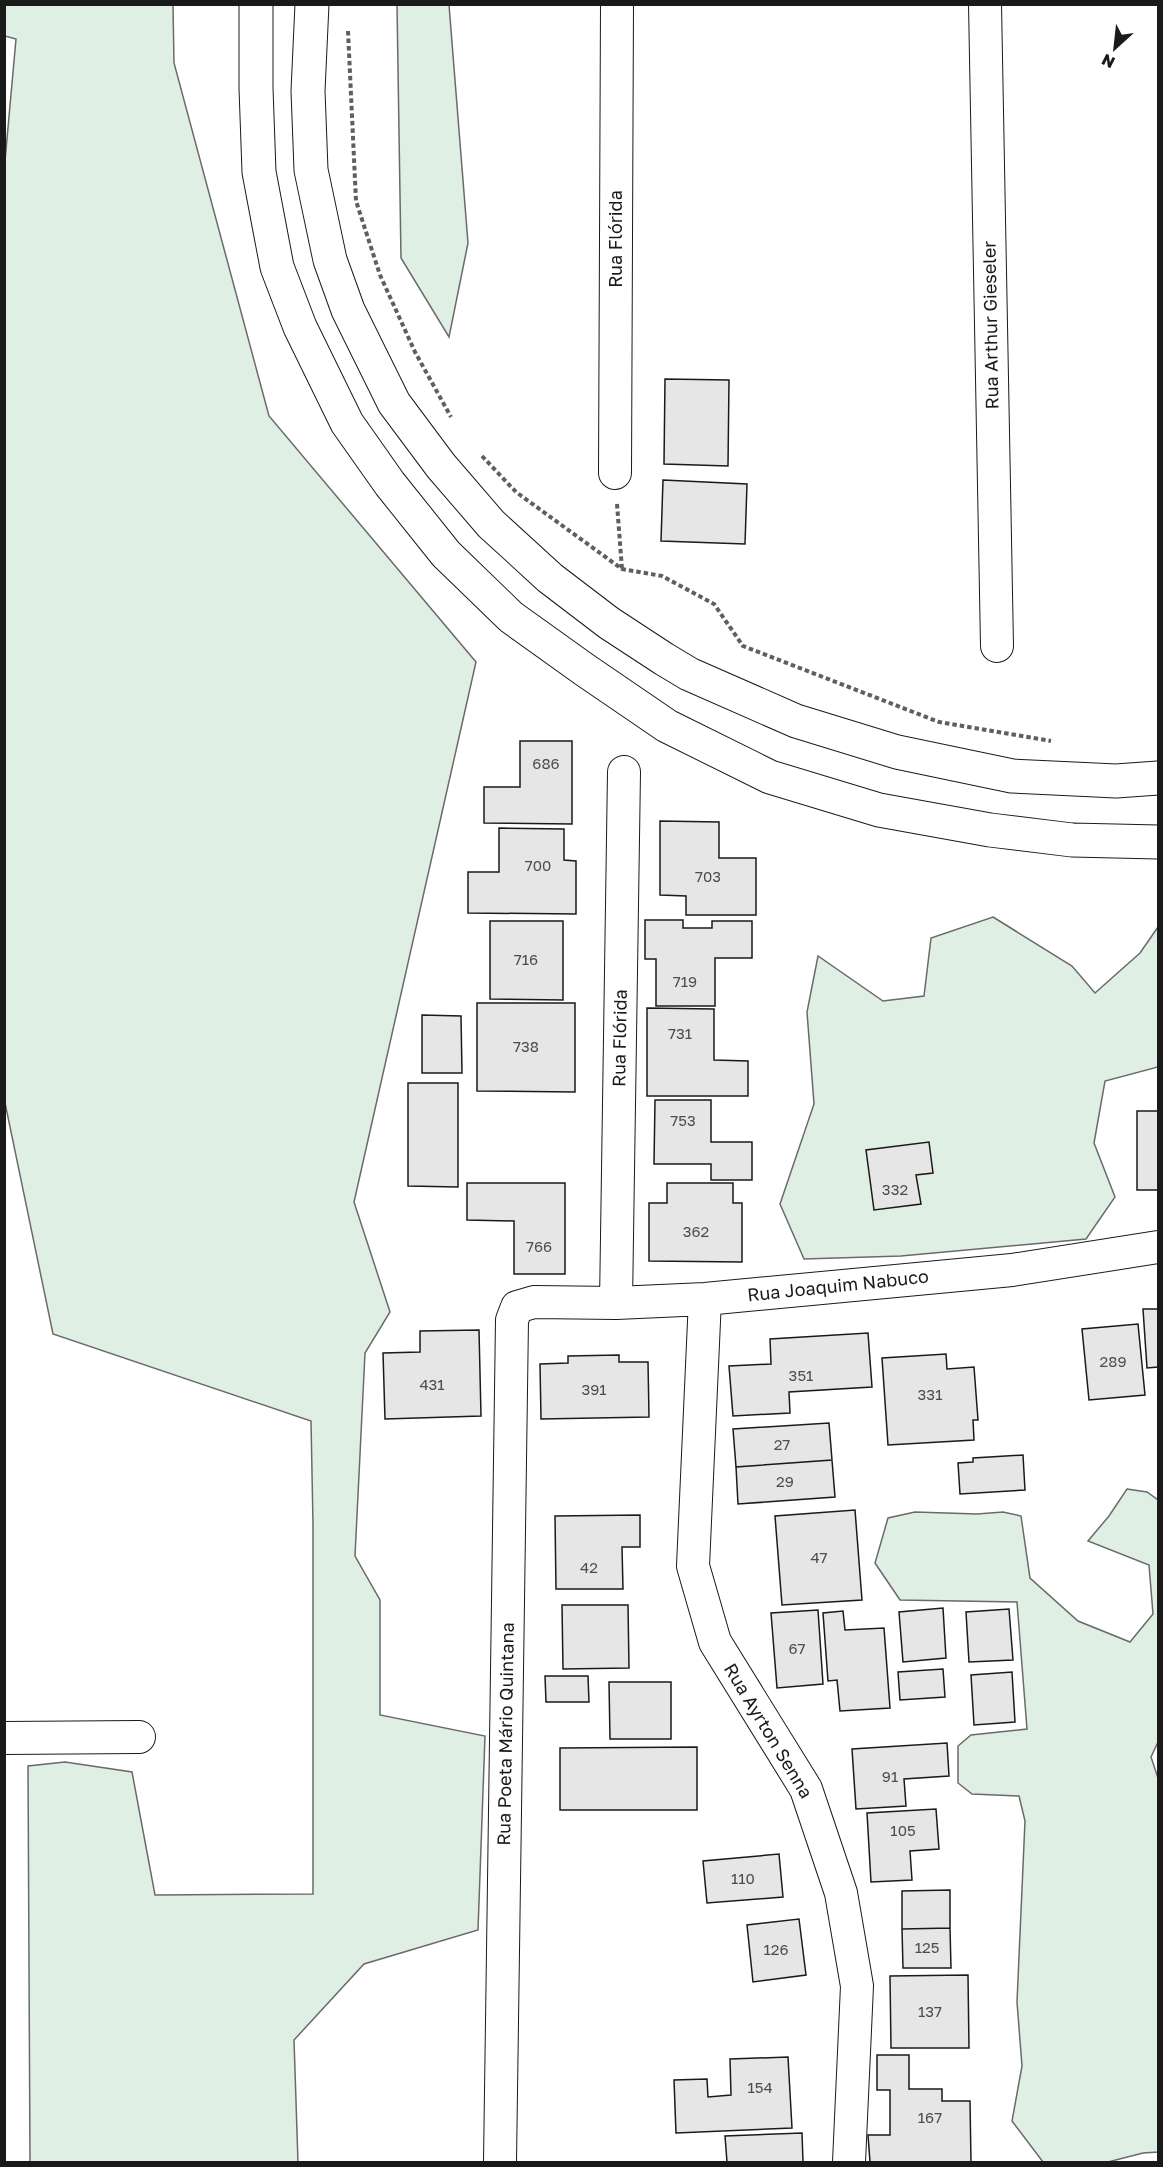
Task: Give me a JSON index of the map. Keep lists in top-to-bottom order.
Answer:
{
  "streets": {
    "street": [
      "Rua Flórida",
      "Rua Arthur Gieseler",
      "Rua Joaquim Nabuco",
      "Rua Ayrton Senna",
      "Rua Poeta Mário Quintana"
    ]
  },
  "crossings": [
    ["Rua Flórida", "Rua Joaquim Nabuco"],
    ["Rua Joaquim Nabuco", "Rua Ayrton Senna"],
    ["Rua Joaquim Nabuco", "Rua Poeta Mário Quintana"]
  ],
  "house_numbers": [
    "686",
    "700",
    "703",
    "716",
    "719",
    "731",
    "738",
    "753",
    "332",
    "362",
    "766",
    "289",
    "351",
    "431",
    "391",
    "331",
    "27",
    "29",
    "47",
    "42",
    "67",
    "91",
    "105",
    "110",
    "125",
    "126",
    "137",
    "154",
    "167"
  ],
  "north": "bottom left"
}
